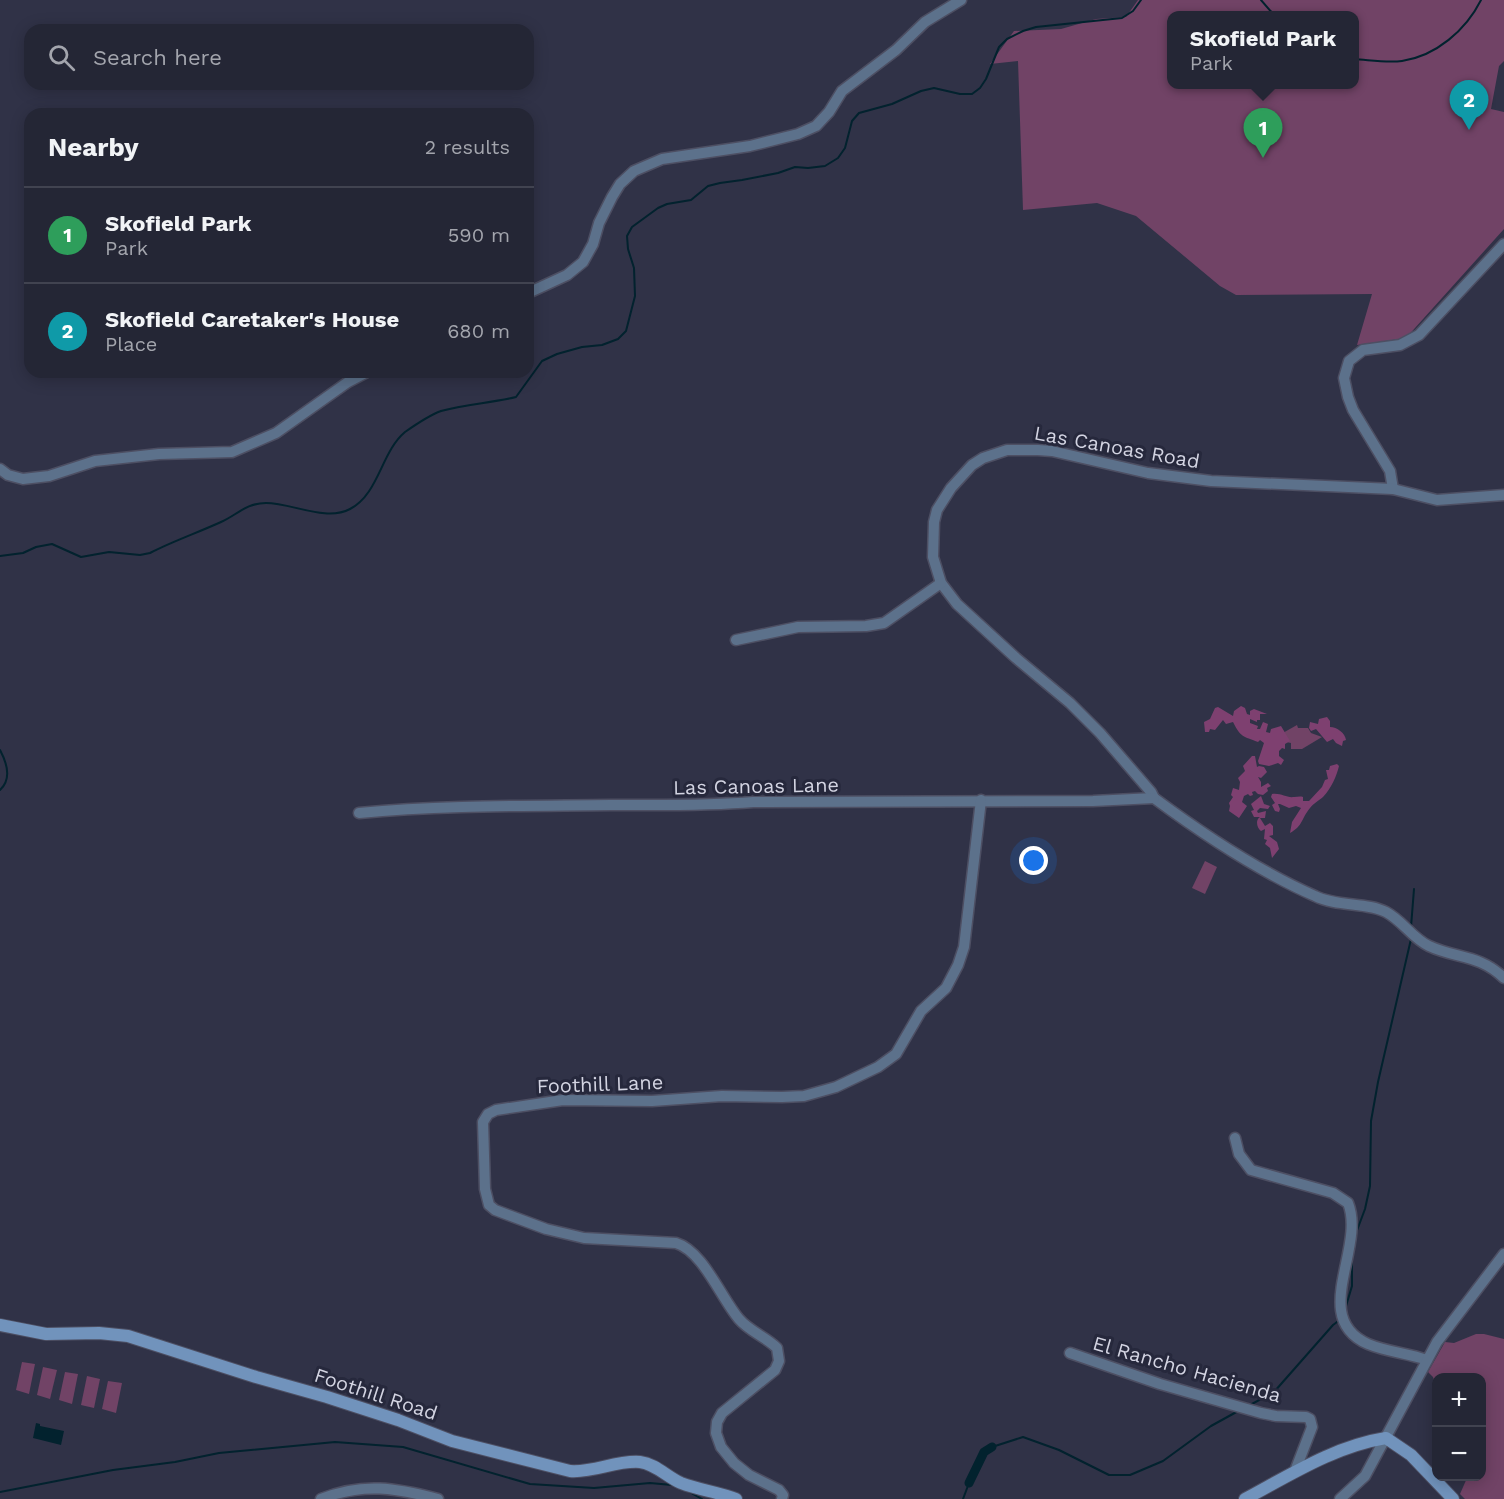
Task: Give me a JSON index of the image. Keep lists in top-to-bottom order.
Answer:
{
  "streets": {
    "main road": ["Foothill Road"],
    "street": [
      "Las Canoas Road",
      "Las Canoas Lane",
      "Foothill Lane",
      "El Rancho Hacienda"
    ]
  },
  "crossings": [
    ["Las Canoas Road", "Las Canoas Lane"],
    ["Las Canoas Lane", "Foothill Lane"]
  ],
  "page": {
    "popup": ["Skofield Park", "Park"],
    "search": "Search here",
    "pins": ["2", "1"],
    "heading": ["Nearby", "2 results"],
    "list": [
      {
        "mark": "1",
        "name": "Skofield Park",
        "note": "Park",
        "value": "590 m"
      },
      {
        "mark": "2",
        "name": "Skofield Caretaker's House",
        "note": "Place",
        "value": "680 m"
      }
    ],
    "map_buttons": ["+", "−"]
  }
}
